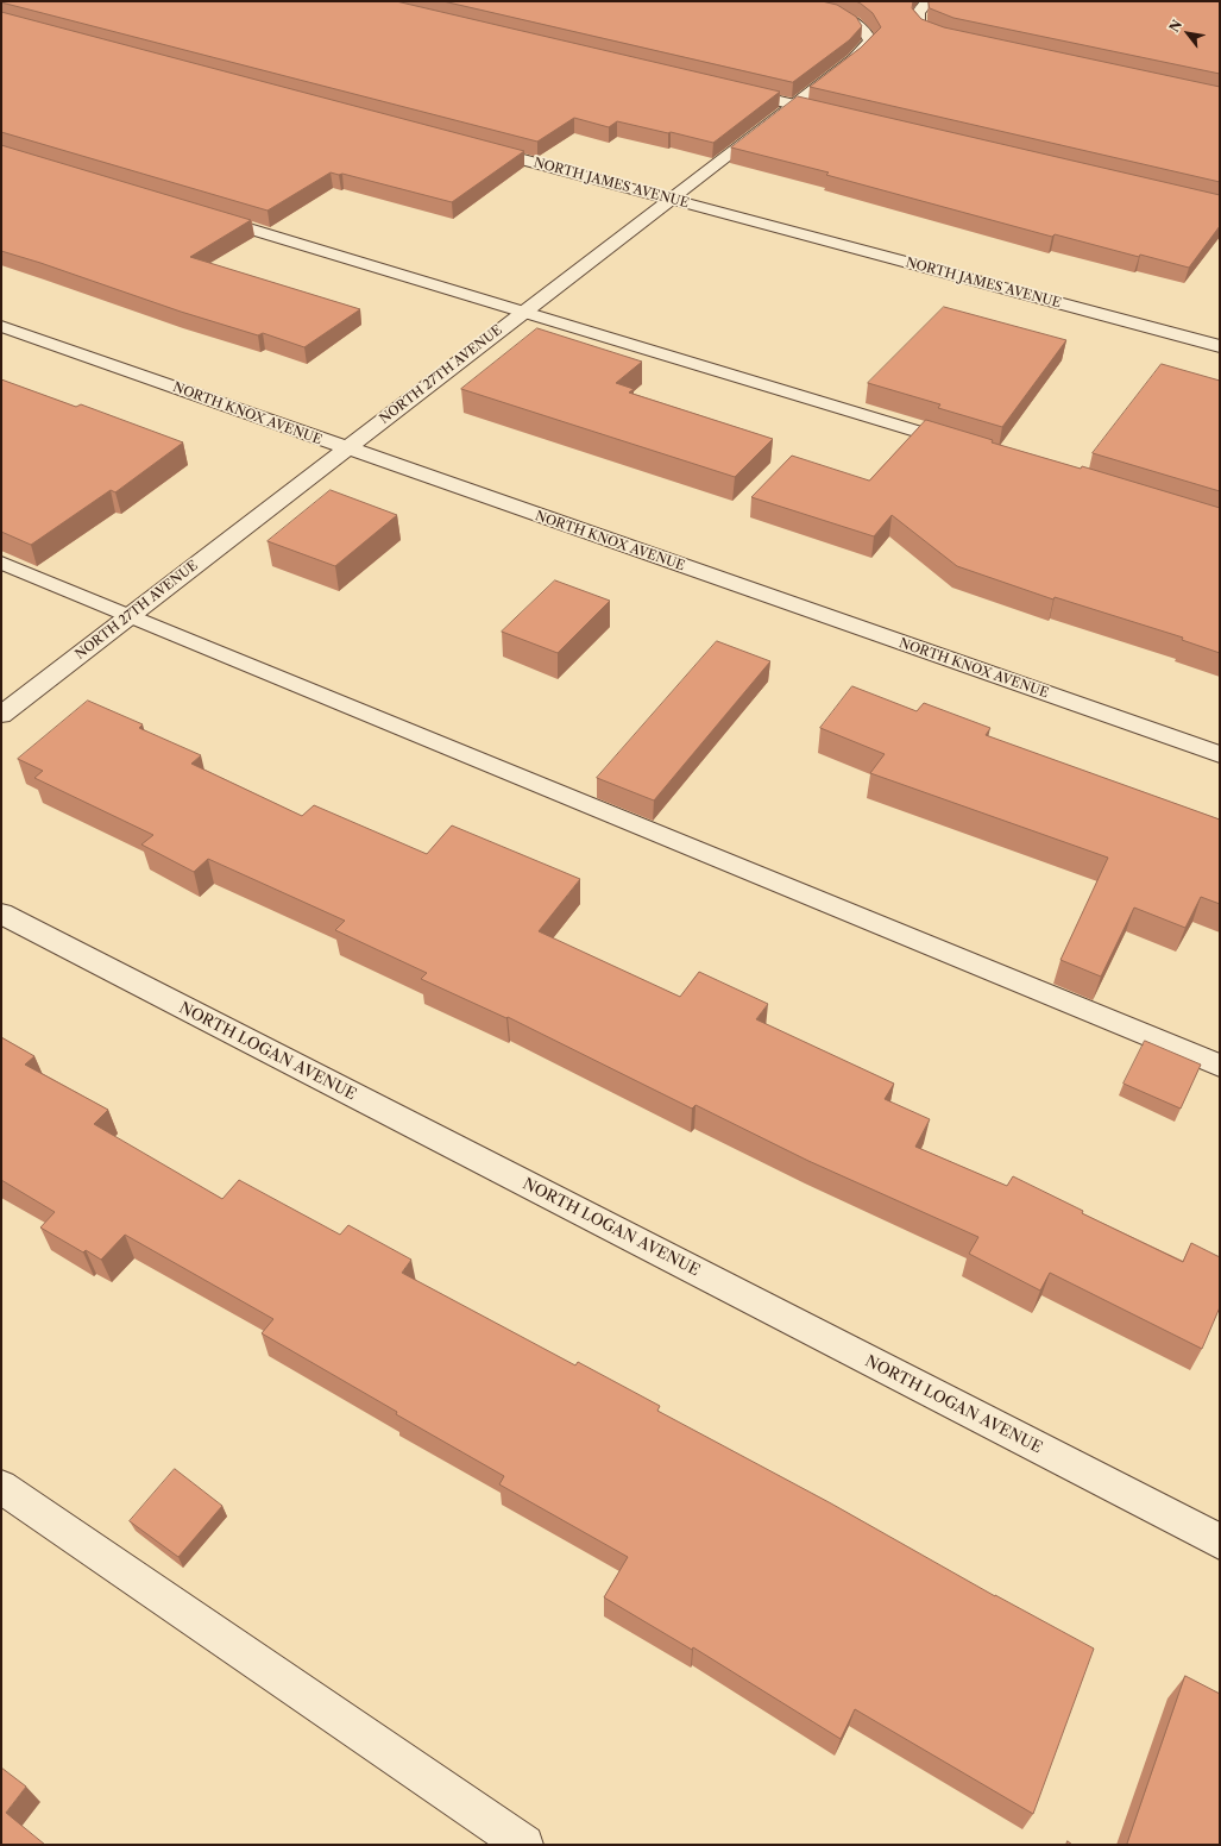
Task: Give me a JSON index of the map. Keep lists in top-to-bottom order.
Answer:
{
  "streets": {
    "street": [
      "NORTH JAMES AVENUE",
      "NORTH 27TH AVENUE",
      "NORTH KNOX AVENUE",
      "NORTH LOGAN AVENUE"
    ]
  },
  "crossings": [
    ["NORTH JAMES AVENUE", "NORTH 27TH AVENUE"],
    ["NORTH 27TH AVENUE", "NORTH KNOX AVENUE"]
  ],
  "north": "top left"
}
